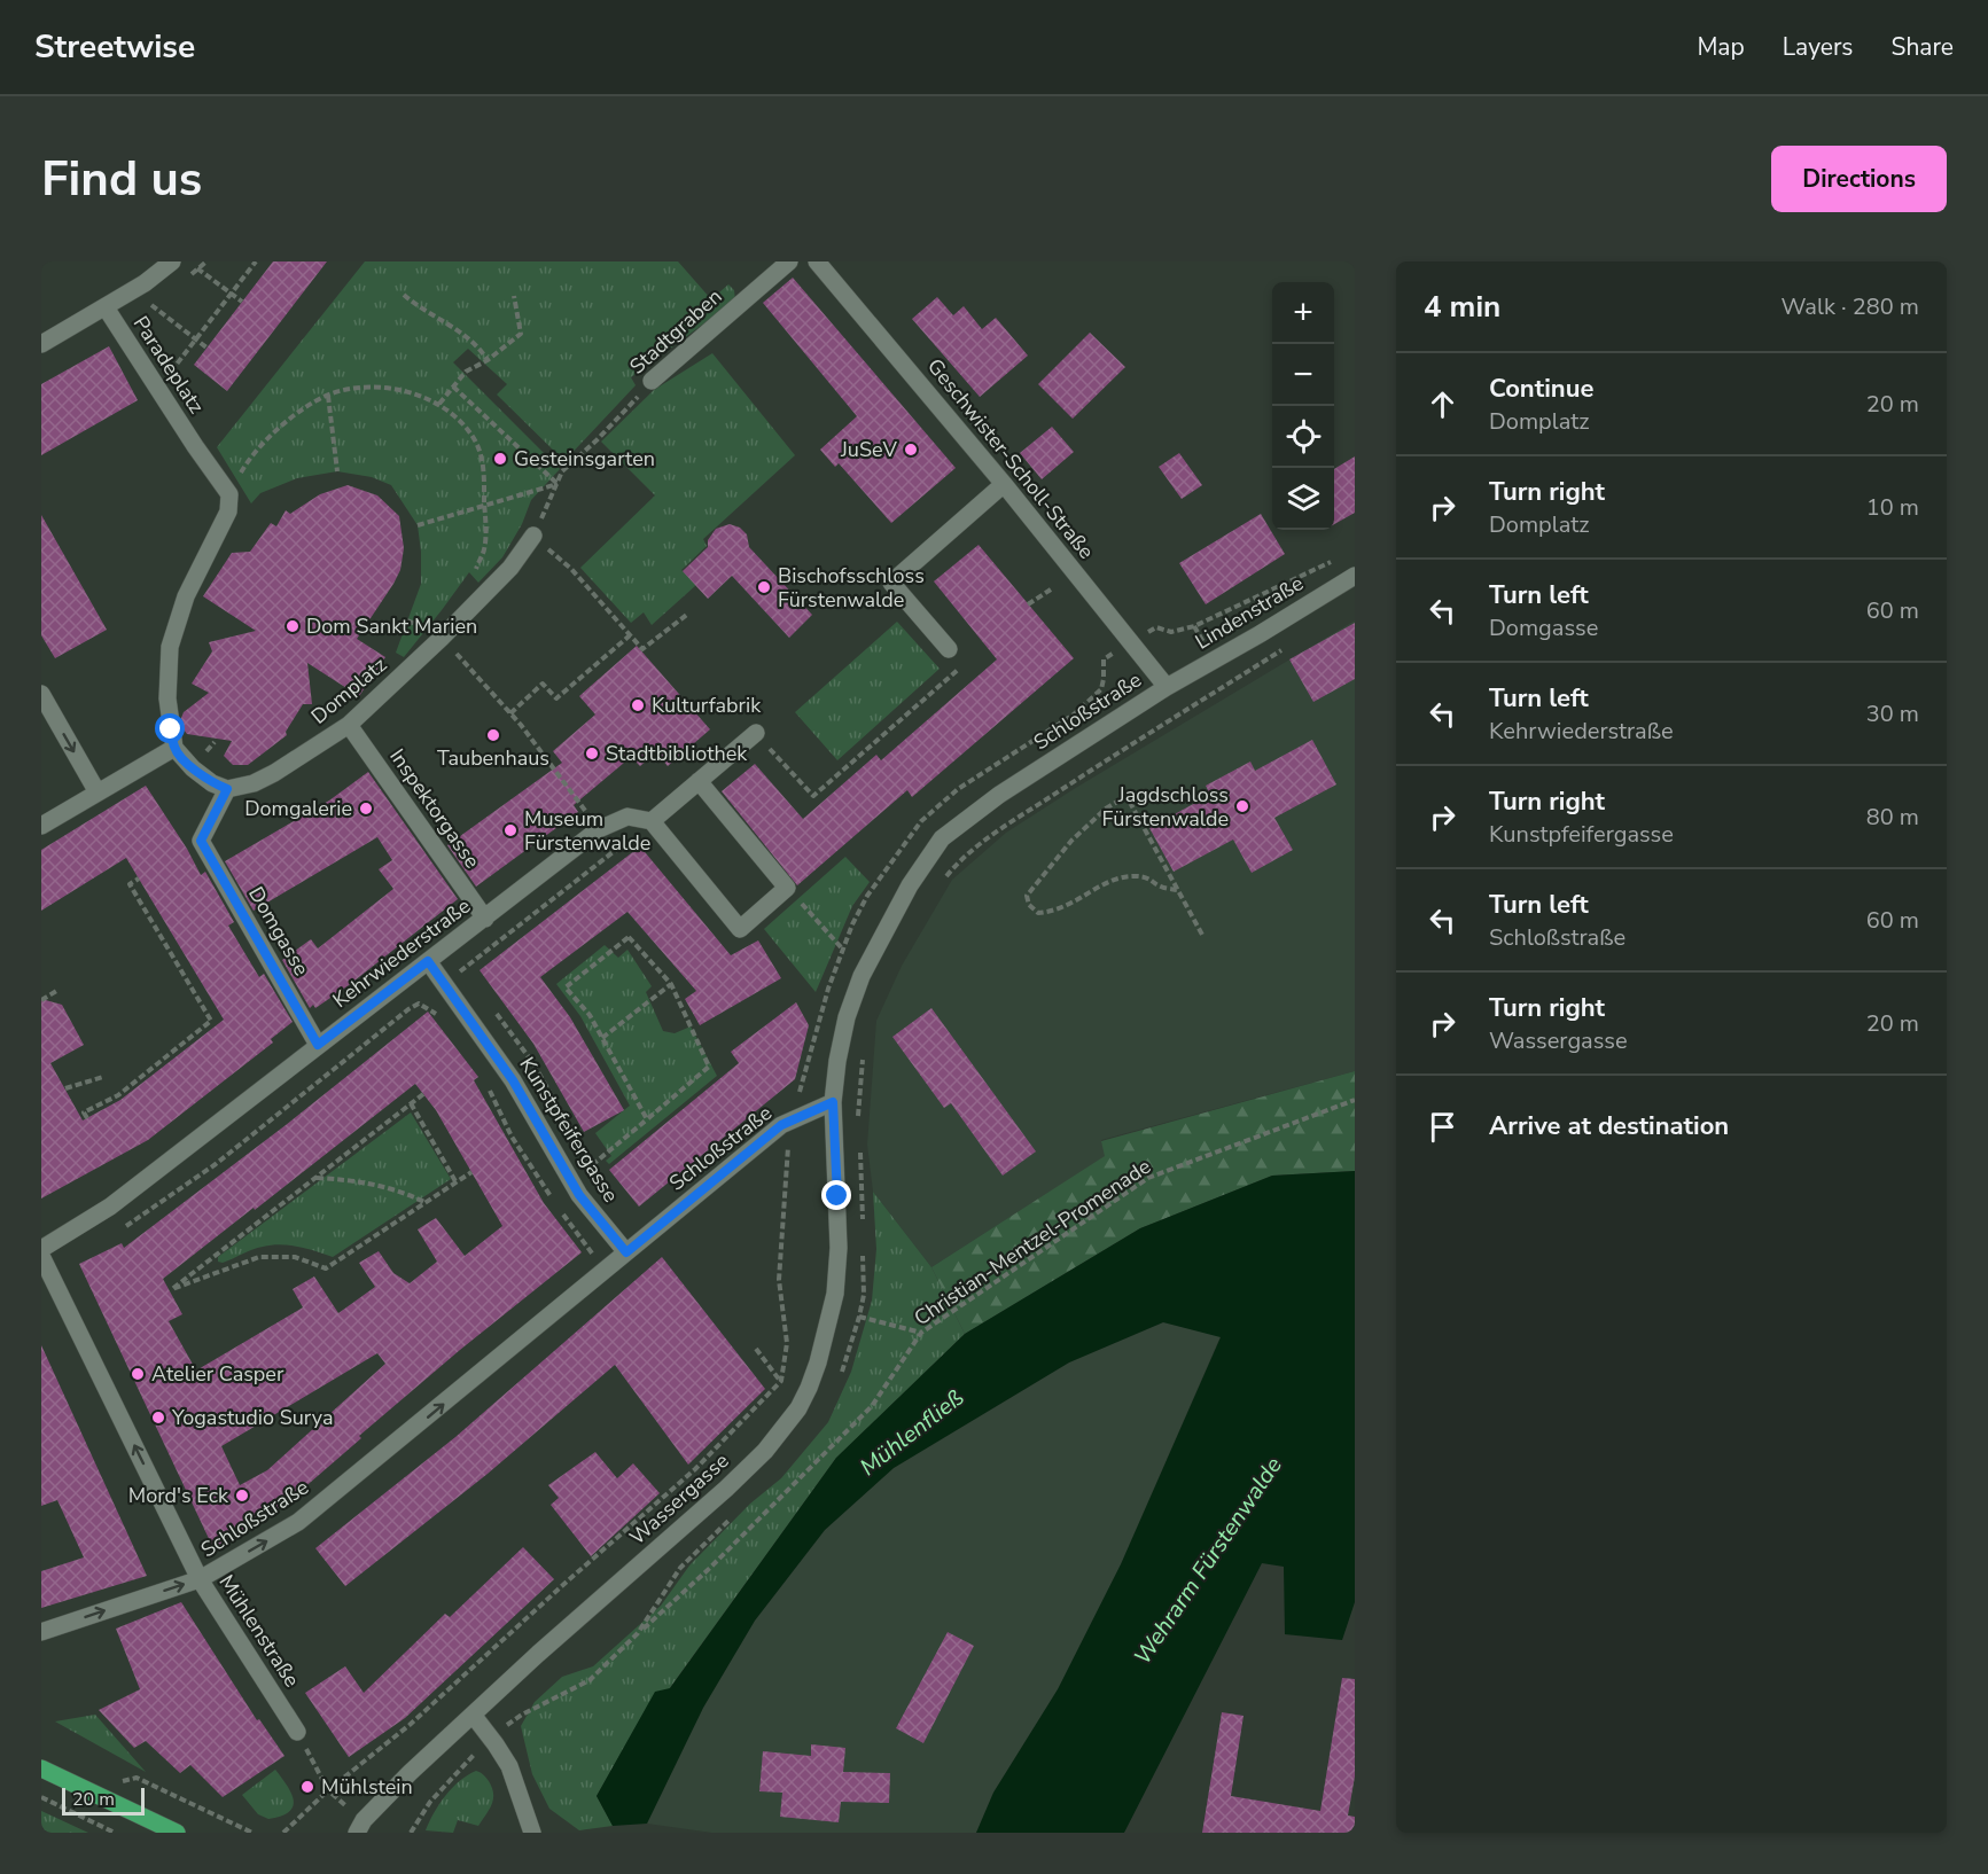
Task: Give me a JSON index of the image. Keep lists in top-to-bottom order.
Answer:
{
  "streets": {
    "street": [
      "Stadtgraben",
      "Paradeplatz",
      "Geschwister-Scholl-Straße",
      "Lindenstraße",
      "Domplatz",
      "Schloßstraße",
      "Inspektorgasse",
      "Domgasse",
      "Kehrwiederstraße",
      "Kunstpfeifergasse",
      "Wassergasse",
      "Mühlenstraße"
    ],
    "path": ["Christian-Mentzel-Promenade"]
  },
  "crossings": [
    ["Geschwister-Scholl-Straße", "Lindenstraße"],
    ["Geschwister-Scholl-Straße", "Schloßstraße"],
    ["Lindenstraße", "Schloßstraße"],
    ["Domplatz", "Inspektorgasse"],
    ["Domplatz", "Domgasse"],
    ["Schloßstraße", "Kunstpfeifergasse"],
    ["Schloßstraße", "Wassergasse"],
    ["Schloßstraße", "Mühlenstraße"],
    ["Inspektorgasse", "Kehrwiederstraße"],
    ["Domgasse", "Kehrwiederstraße"],
    ["Kehrwiederstraße", "Kunstpfeifergasse"]
  ],
  "one_way": ["Schloßstraße", "Mühlenstraße"],
  "water": ["Mühlenfließ", "Wehrarm Fürstenwalde"],
  "places": [
    "JuSeV",
    "Gesteinsgarten",
    "Bischofsschloss Fürstenwalde",
    "Dom Sankt Marien",
    "Kulturfabrik",
    "Taubenhaus",
    "Stadtbibliothek",
    "Jagdschloss Fürstenwalde",
    "Domgalerie",
    "Museum Fürstenwalde",
    "Atelier Casper",
    "Yogastudio Surya",
    "Mord's Eck",
    "Mühlstein"
  ],
  "scale_bar": "20 m",
  "page": {
    "header": "Streetwise",
    "nav": ["Map", "Layers", "Share"],
    "buttons": "Directions",
    "title": "Find us",
    "heading": ["4 min", "Walk · 280 m"],
    "map_buttons": ["+", "−"],
    "list": [
      ["Continue", "Domplatz", "20 m"],
      ["Turn right", "Domplatz", "10 m"],
      ["Turn left", "Domgasse", "60 m"],
      ["Turn left", "Kehrwiederstraße", "30 m"],
      ["Turn right", "Kunstpfeifergasse", "80 m"],
      ["Turn left", "Schloßstraße", "60 m"],
      ["Turn right", "Wassergasse", "20 m"],
      "Arrive at destination"
    ],
    "scale": "20 m"
  }
}
